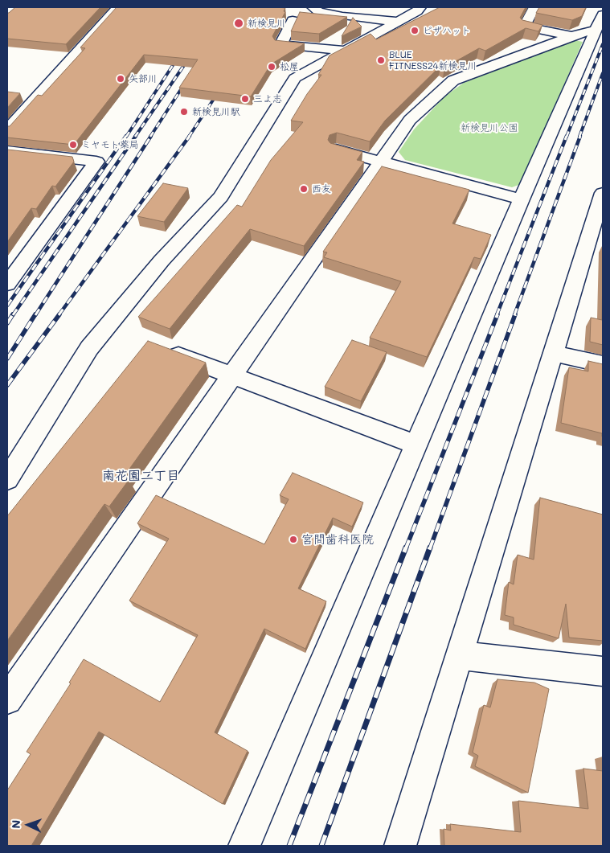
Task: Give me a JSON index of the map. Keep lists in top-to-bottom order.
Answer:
{
  "districts": ["南花園二丁目"],
  "parks": ["新検見川公園"],
  "places": [
    "新検見川",
    "ピザハット",
    "BLUE FITNESS24新検見川",
    "松屋",
    "矢部川",
    "三よ志",
    "新検見川駅",
    "ミヤモト薬局",
    "西友",
    "宮間歯科医院"
  ],
  "north": "left"
}
